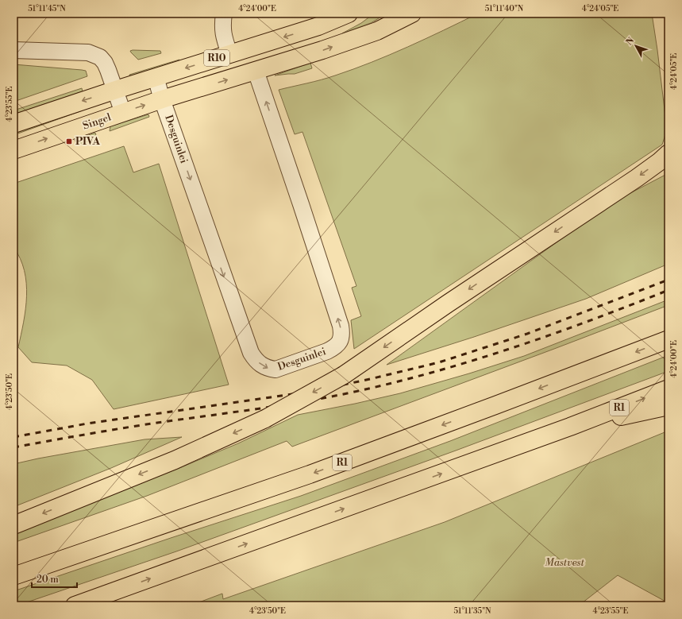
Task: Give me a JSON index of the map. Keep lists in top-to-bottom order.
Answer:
{
  "streets": {
    "main road": ["R10", "Singel", "R1"],
    "street": ["Desguinlei"]
  },
  "crossings": [
    ["R10", "Singel"],
    ["R10", "Desguinlei"],
    ["Singel", "Desguinlei"]
  ],
  "parks": ["Mastvest"],
  "places": {
    "transit": ["PIVA"]
  },
  "scale_bar": "20 m",
  "north": "top left",
  "coordinates": [
    "51°11'45\"N",
    "4°24'00\"E",
    "51°11'40\"N",
    "4°24'05\"E",
    "4°23'55\"E",
    "4°23'50\"E",
    "51°11'35\"N"
  ]
}
